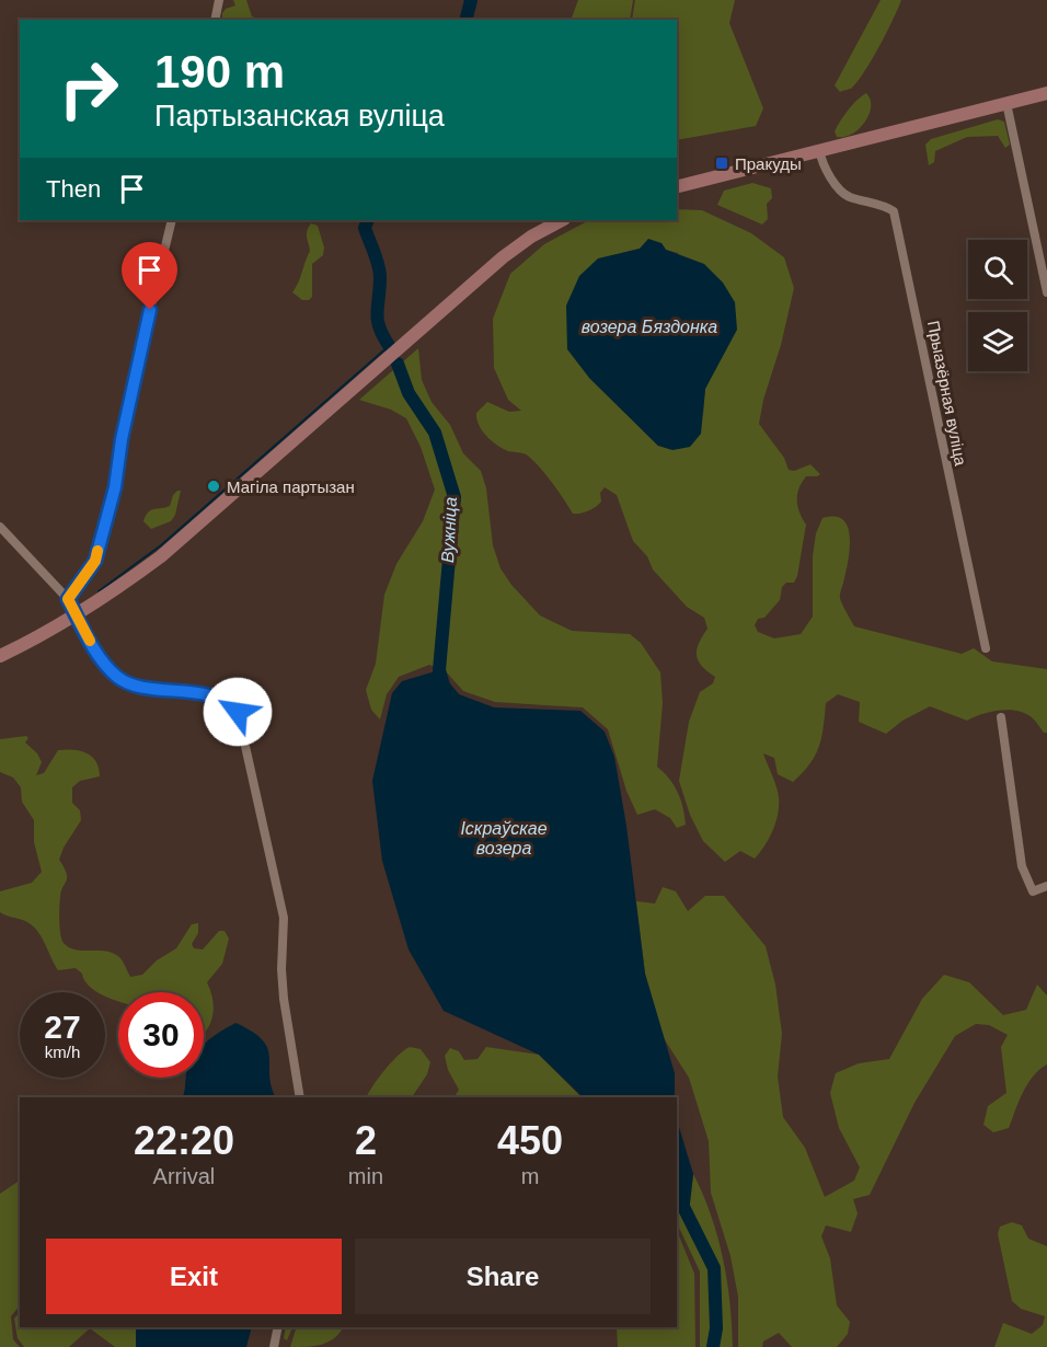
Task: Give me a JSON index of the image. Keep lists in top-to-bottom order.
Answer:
{
  "streets": {
    "street": ["Прыазёрная вуліца"]
  },
  "water": ["возера Бяздонка", "Вужніца", "Іскраўскае возера"],
  "places": {
    "transit": ["Пракуды"],
    "other": ["Магіла партызан"]
  },
  "page": {
    "turn": ["190 m", "Партызанская вуліца"],
    "then": "Then",
    "speed": "27 km/h",
    "limit": "30",
    "eta": [
      "22:20",
      "Arrival",
      "2",
      "min",
      "450",
      "m"
    ],
    "buttons": ["Exit", "Share"]
  }
}
